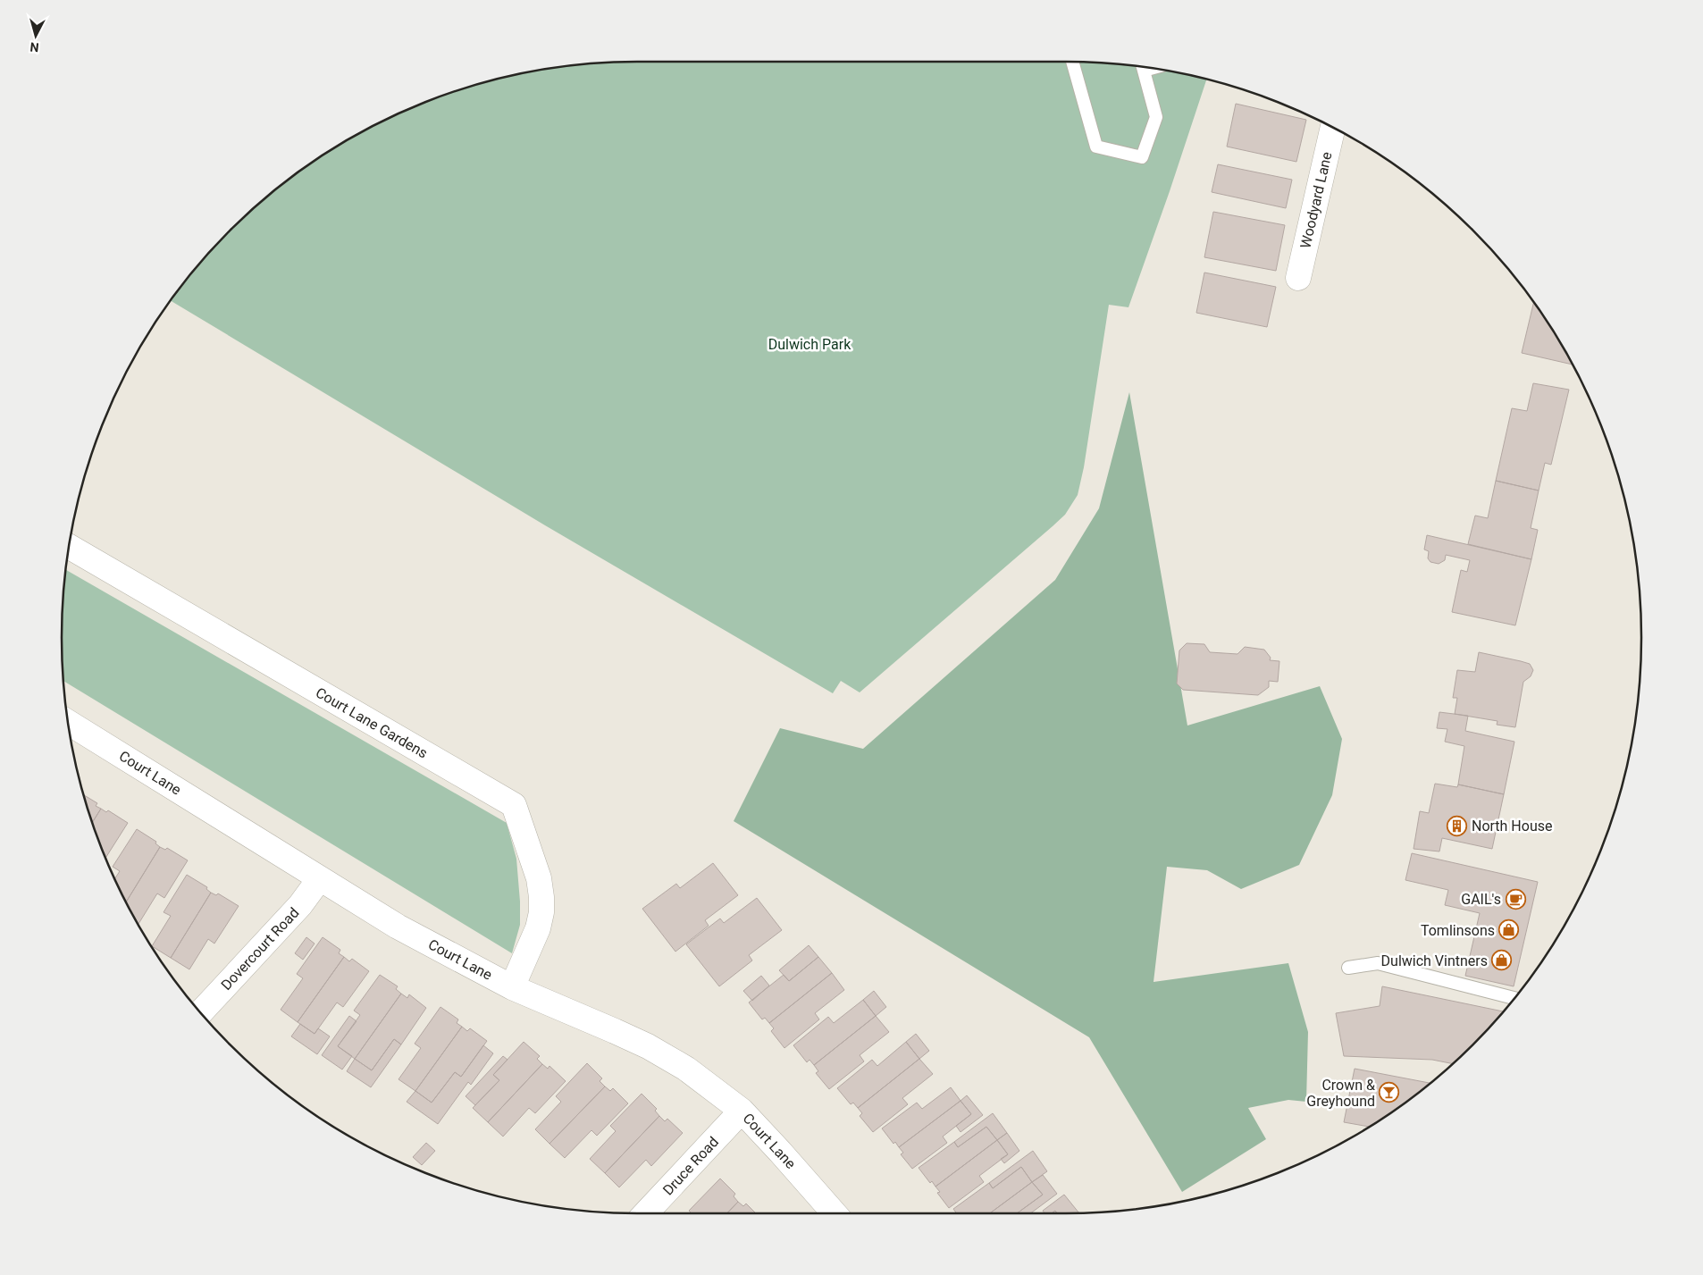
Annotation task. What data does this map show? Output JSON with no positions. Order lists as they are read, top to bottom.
{
  "streets": {
    "street": [
      "Woodyard Lane",
      "Court Lane Gardens",
      "Court Lane",
      "Dovercourt Road",
      "Druce Road"
    ]
  },
  "crossings": [
    ["Court Lane Gardens", "Court Lane"],
    ["Court Lane", "Dovercourt Road"],
    ["Court Lane", "Druce Road"]
  ],
  "parks": ["Dulwich Park"],
  "places": {
    "building": ["North House"],
    "cafe": ["GAIL's"],
    "shop": ["Tomlinsons", "Dulwich Vintners"],
    "bar": ["Crown & Greyhound"]
  },
  "north": "bottom"
}
